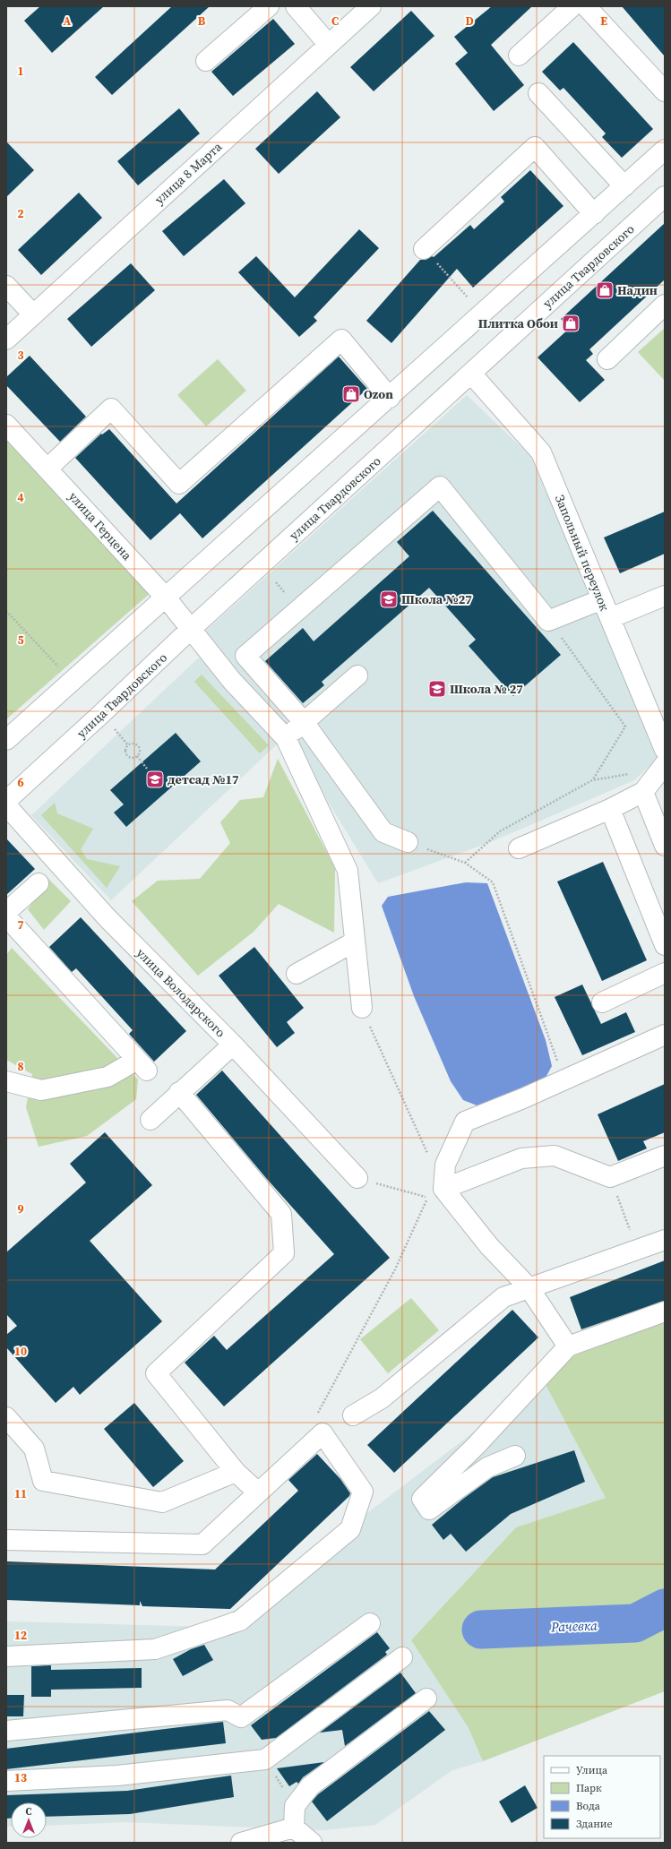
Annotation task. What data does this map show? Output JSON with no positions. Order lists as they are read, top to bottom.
{
  "streets": {
    "street": [
      "улица 8 Марта",
      "улица Твардовского",
      "улица Герцена",
      "Запольный переулок",
      "улица Володарского"
    ]
  },
  "crossings": [
    ["улица Твардовского", "улица Герцена"],
    ["улица Твардовского", "Запольный переулок"]
  ],
  "water": ["Рачевка"],
  "places": {
    "shop": ["Надин", "Плитка Обои", "Ozon"],
    "school or university": ["Школа №27", "Школа № 27", "детсад №17"]
  },
  "legend": [
    "Улица",
    "Парк",
    "Вода",
    "Здание"
  ],
  "north": "top",
  "grid": {
    "columns": [
      "A",
      "B",
      "C",
      "D",
      "E"
    ],
    "rows": [
      "1",
      "2",
      "3",
      "4",
      "5",
      "6",
      "7",
      "8",
      "9",
      "10",
      "11",
      "12",
      "13"
    ]
  }
}
